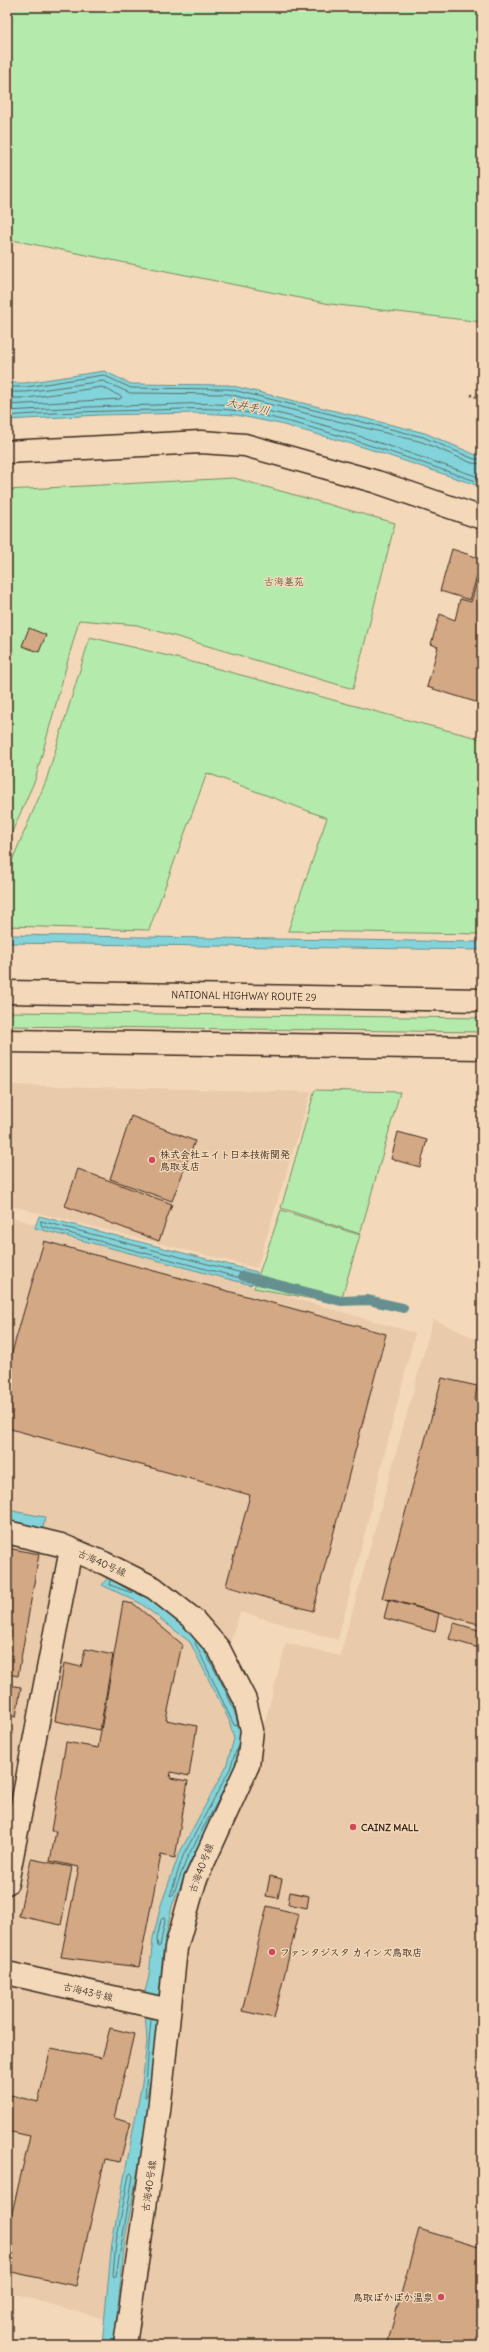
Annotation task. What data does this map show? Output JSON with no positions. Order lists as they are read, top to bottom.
{
  "streets": {
    "main road": ["NATIONAL HIGHWAY ROUTE 29", "古海40号線", "古海43号線"]
  },
  "crossings": [
    ["古海40号線", "古海43号線"]
  ],
  "water": ["大井手川"],
  "parks": ["古海墓苑"],
  "places": [
    "株式会社エイト日本技術開発 鳥取支店",
    "CAINZ MALL",
    "ファンタジスタ カインズ鳥取店",
    "鳥取ぽかぽか温泉"
  ]
}
